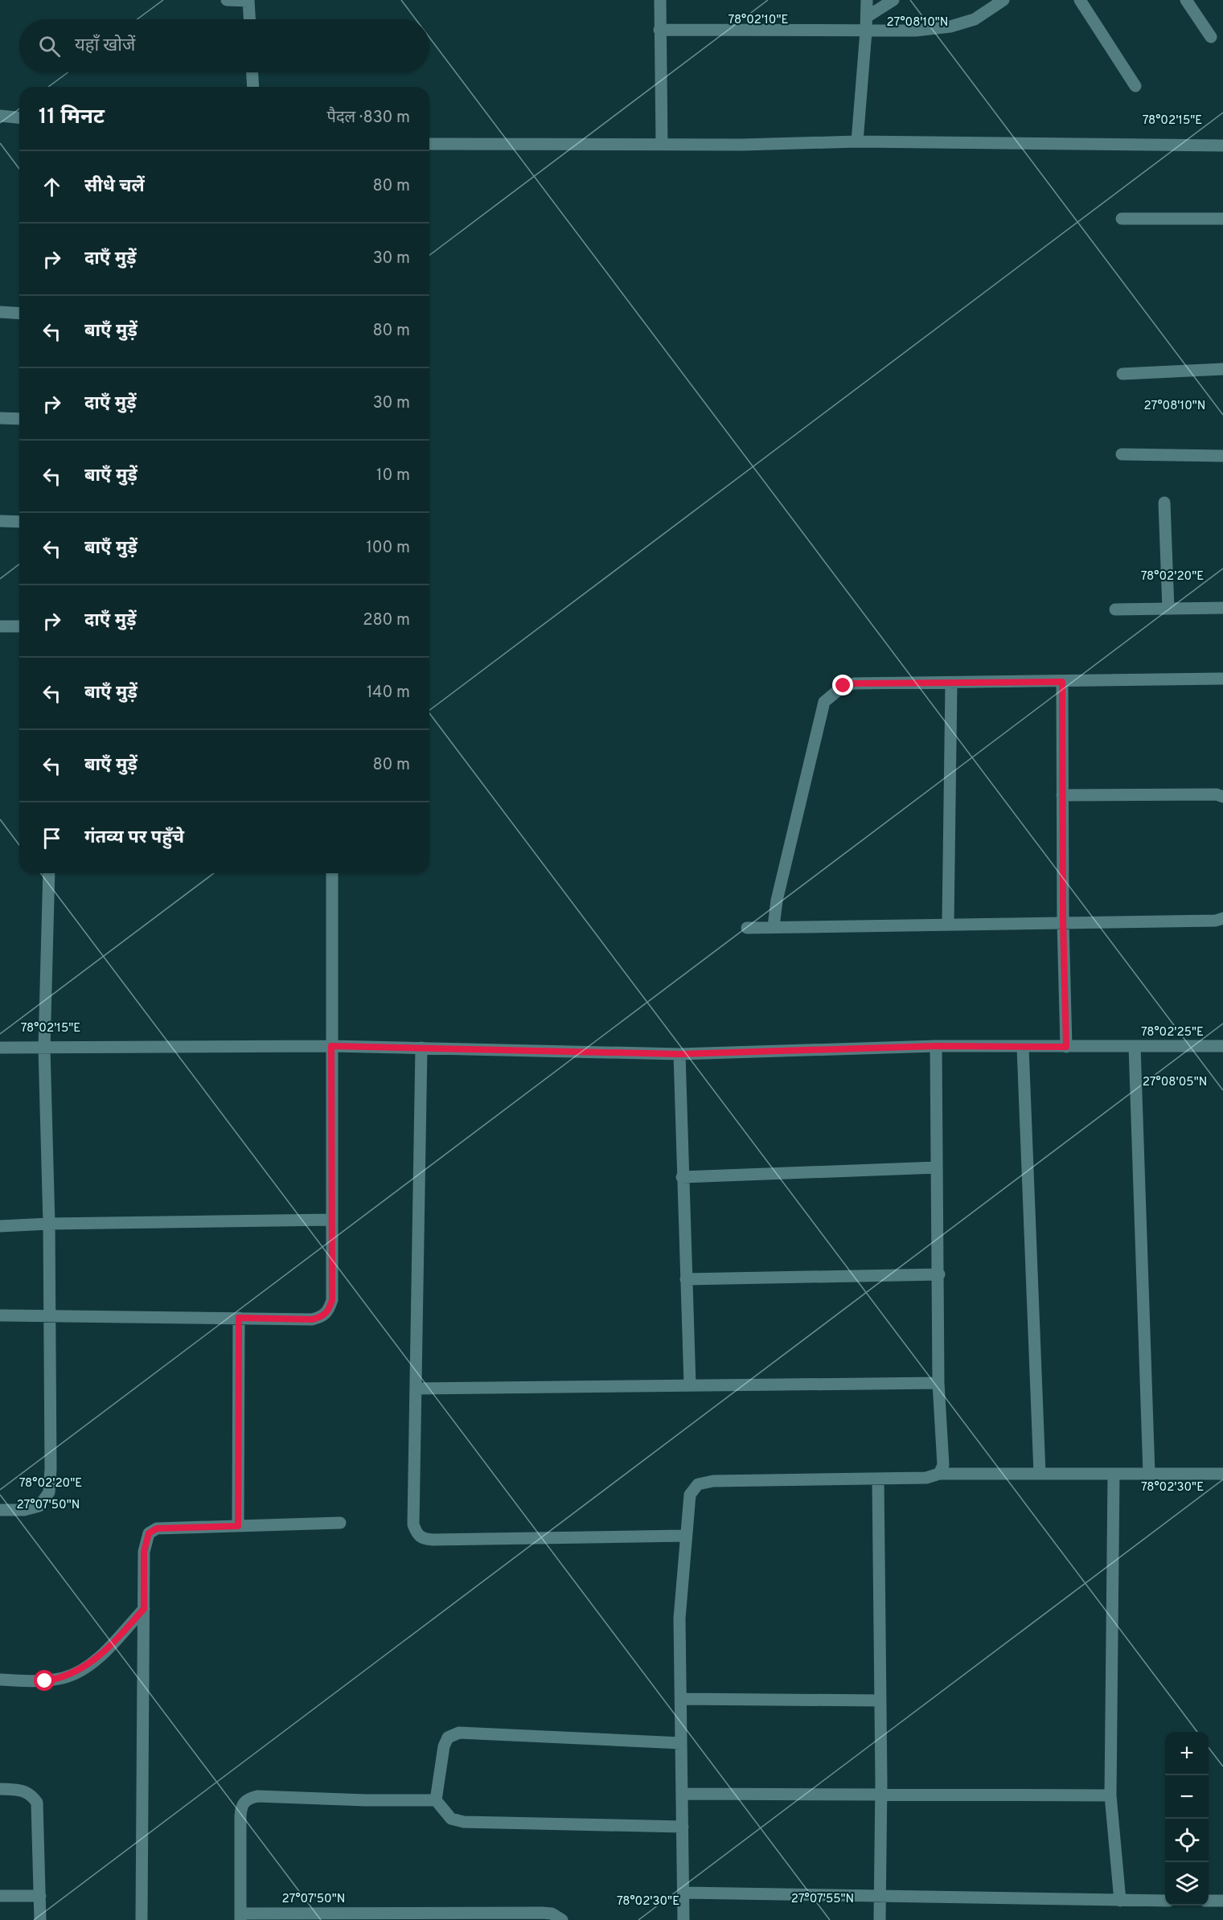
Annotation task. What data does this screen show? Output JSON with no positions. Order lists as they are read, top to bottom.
{
  "page": {
    "search": "यहाँ खोजें",
    "heading": ["11 मिनट", "पैदल · 830 m"],
    "list": [
      ["सीधे चलें", "80 m"],
      ["दाएँ मुड़ें", "30 m"],
      ["बाएँ मुड़ें", "80 m"],
      ["दाएँ मुड़ें", "30 m"],
      ["बाएँ मुड़ें", "10 m"],
      ["बाएँ मुड़ें", "100 m"],
      ["दाएँ मुड़ें", "280 m"],
      ["बाएँ मुड़ें", "140 m"],
      ["बाएँ मुड़ें", "80 m"],
      "गंतव्य पर पहुँचे"
    ],
    "map_buttons": ["+", "−"]
  },
  "coordinates": [
    "78°02'10\"E",
    "27°08'10\"N",
    "78°02'15\"E",
    "78°02'20\"E",
    "78°02'25\"E",
    "27°08'05\"N",
    "78°02'30\"E",
    "27°07'50\"N",
    "27°07'55\"N"
  ]
}
